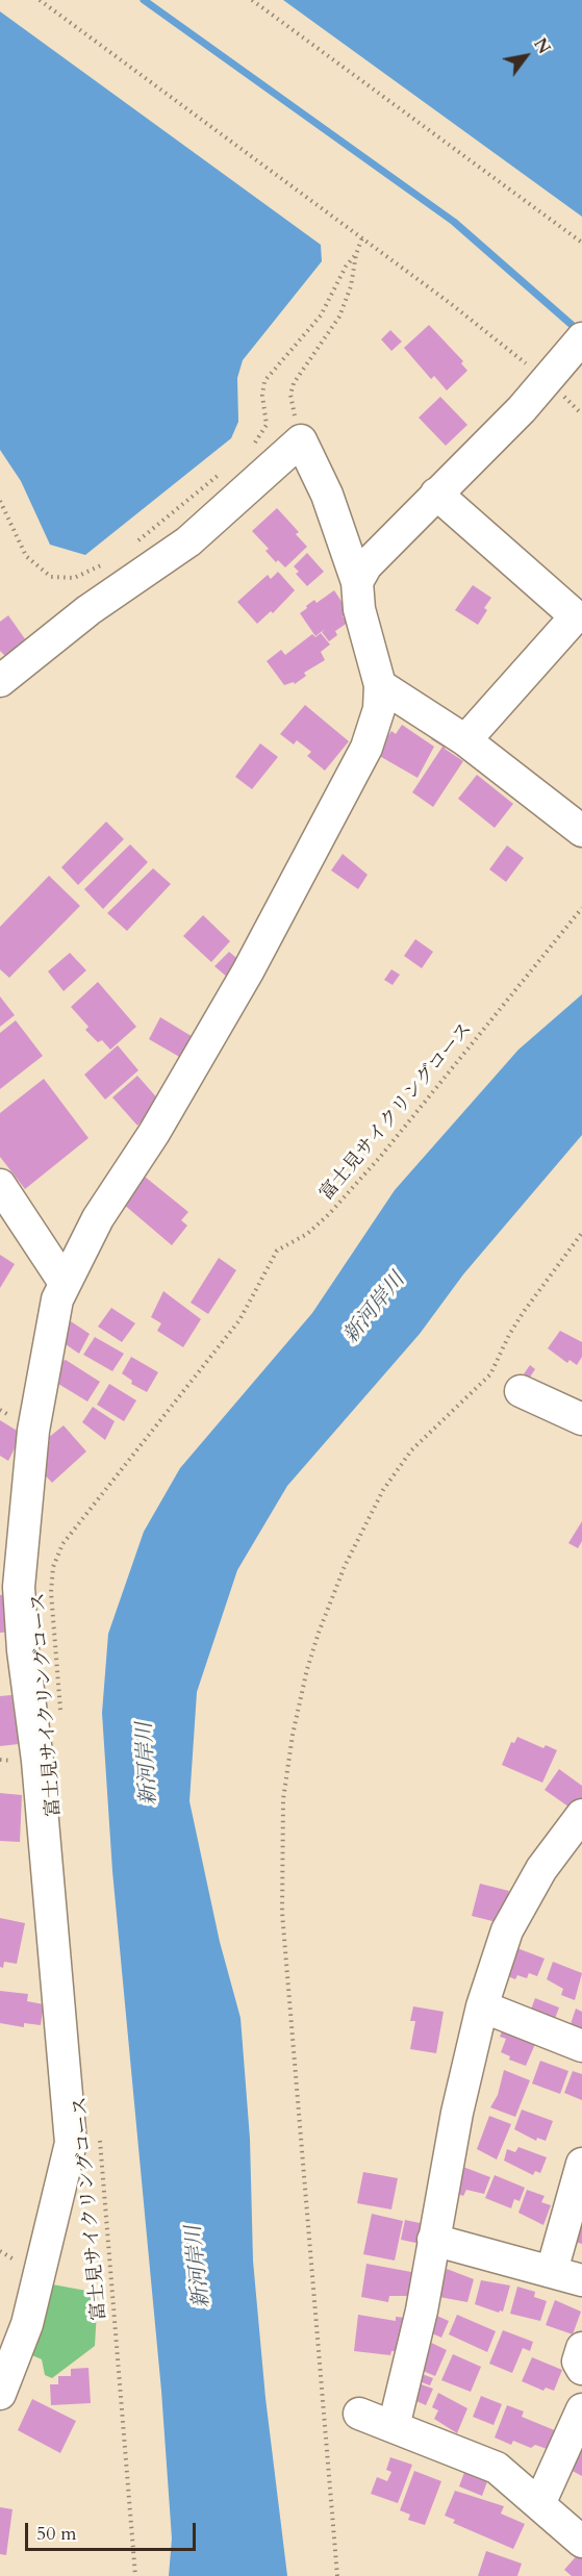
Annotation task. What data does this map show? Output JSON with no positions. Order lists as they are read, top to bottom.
{
  "streets": {
    "path": ["富士見サイクリングコース"]
  },
  "water": ["新河岸川"],
  "scale_bar": "50 m",
  "north": "top right"
}
